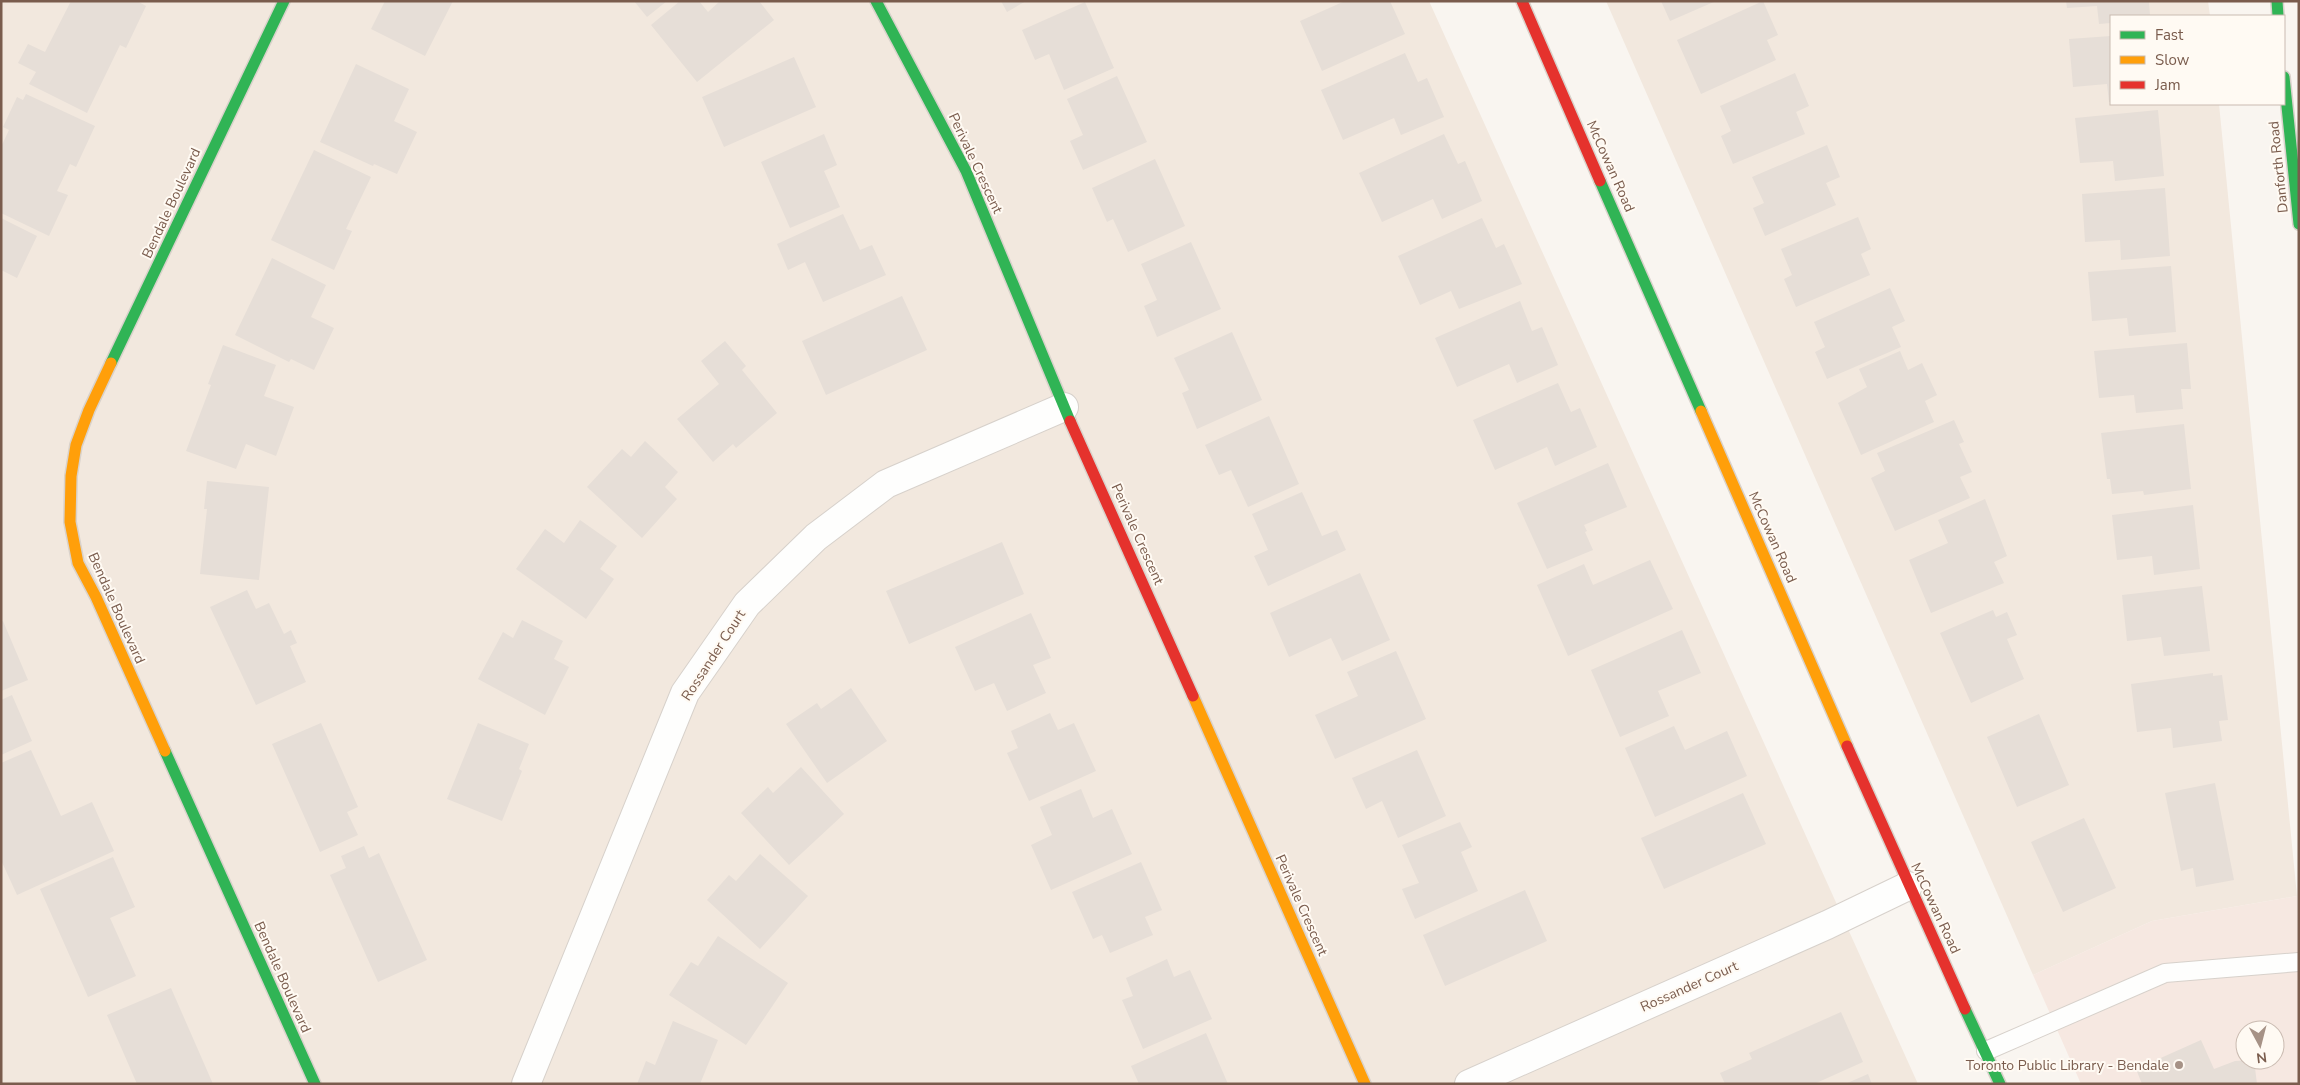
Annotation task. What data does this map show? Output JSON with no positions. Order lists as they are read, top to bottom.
{
  "streets": {
    "street": [
      "Perivale Crescent",
      "McCowan Road",
      "Danforth Road",
      "Bendale Boulevard",
      "Rossander Court"
    ]
  },
  "crossings": [
    ["Perivale Crescent", "Rossander Court"],
    ["McCowan Road", "Rossander Court"]
  ],
  "places": ["Toronto Public Library - Bendale"],
  "legend": ["Fast", "Slow", "Jam"],
  "north": "bottom"
}
